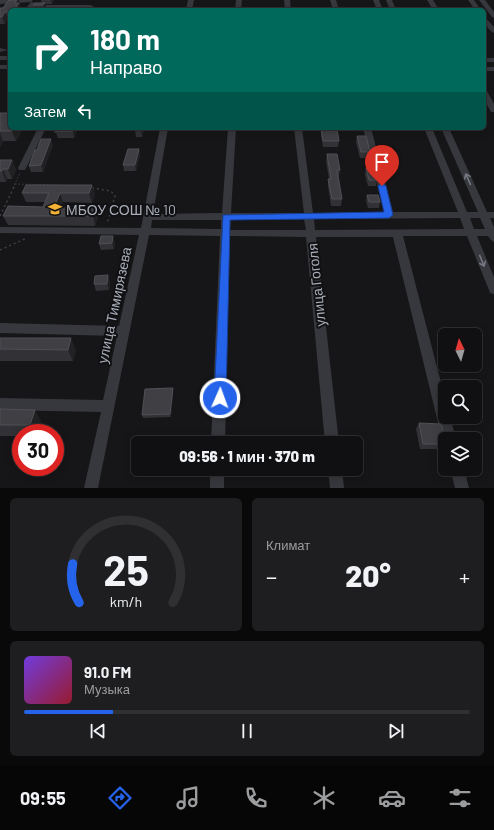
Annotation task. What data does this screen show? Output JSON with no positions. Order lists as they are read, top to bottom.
{
  "streets": {
    "street": ["улица Гоголя", "улица Тимирязева"]
  },
  "places": {
    "school or university": ["МБОУ СОШ № 10"]
  },
  "north": "top",
  "page": {
    "turn": ["180 m", "Направо"],
    "then": "Затем",
    "limit": "30",
    "trip": "09:56 · 1 мин · 370 m",
    "tile": "Климат",
    "heat": ["−", "20°", "+"],
    "song": ["91.0 FM", "Музыка"],
    "tabs": "09:55",
    "gauge": ["25", "km/h"]
  }
}
